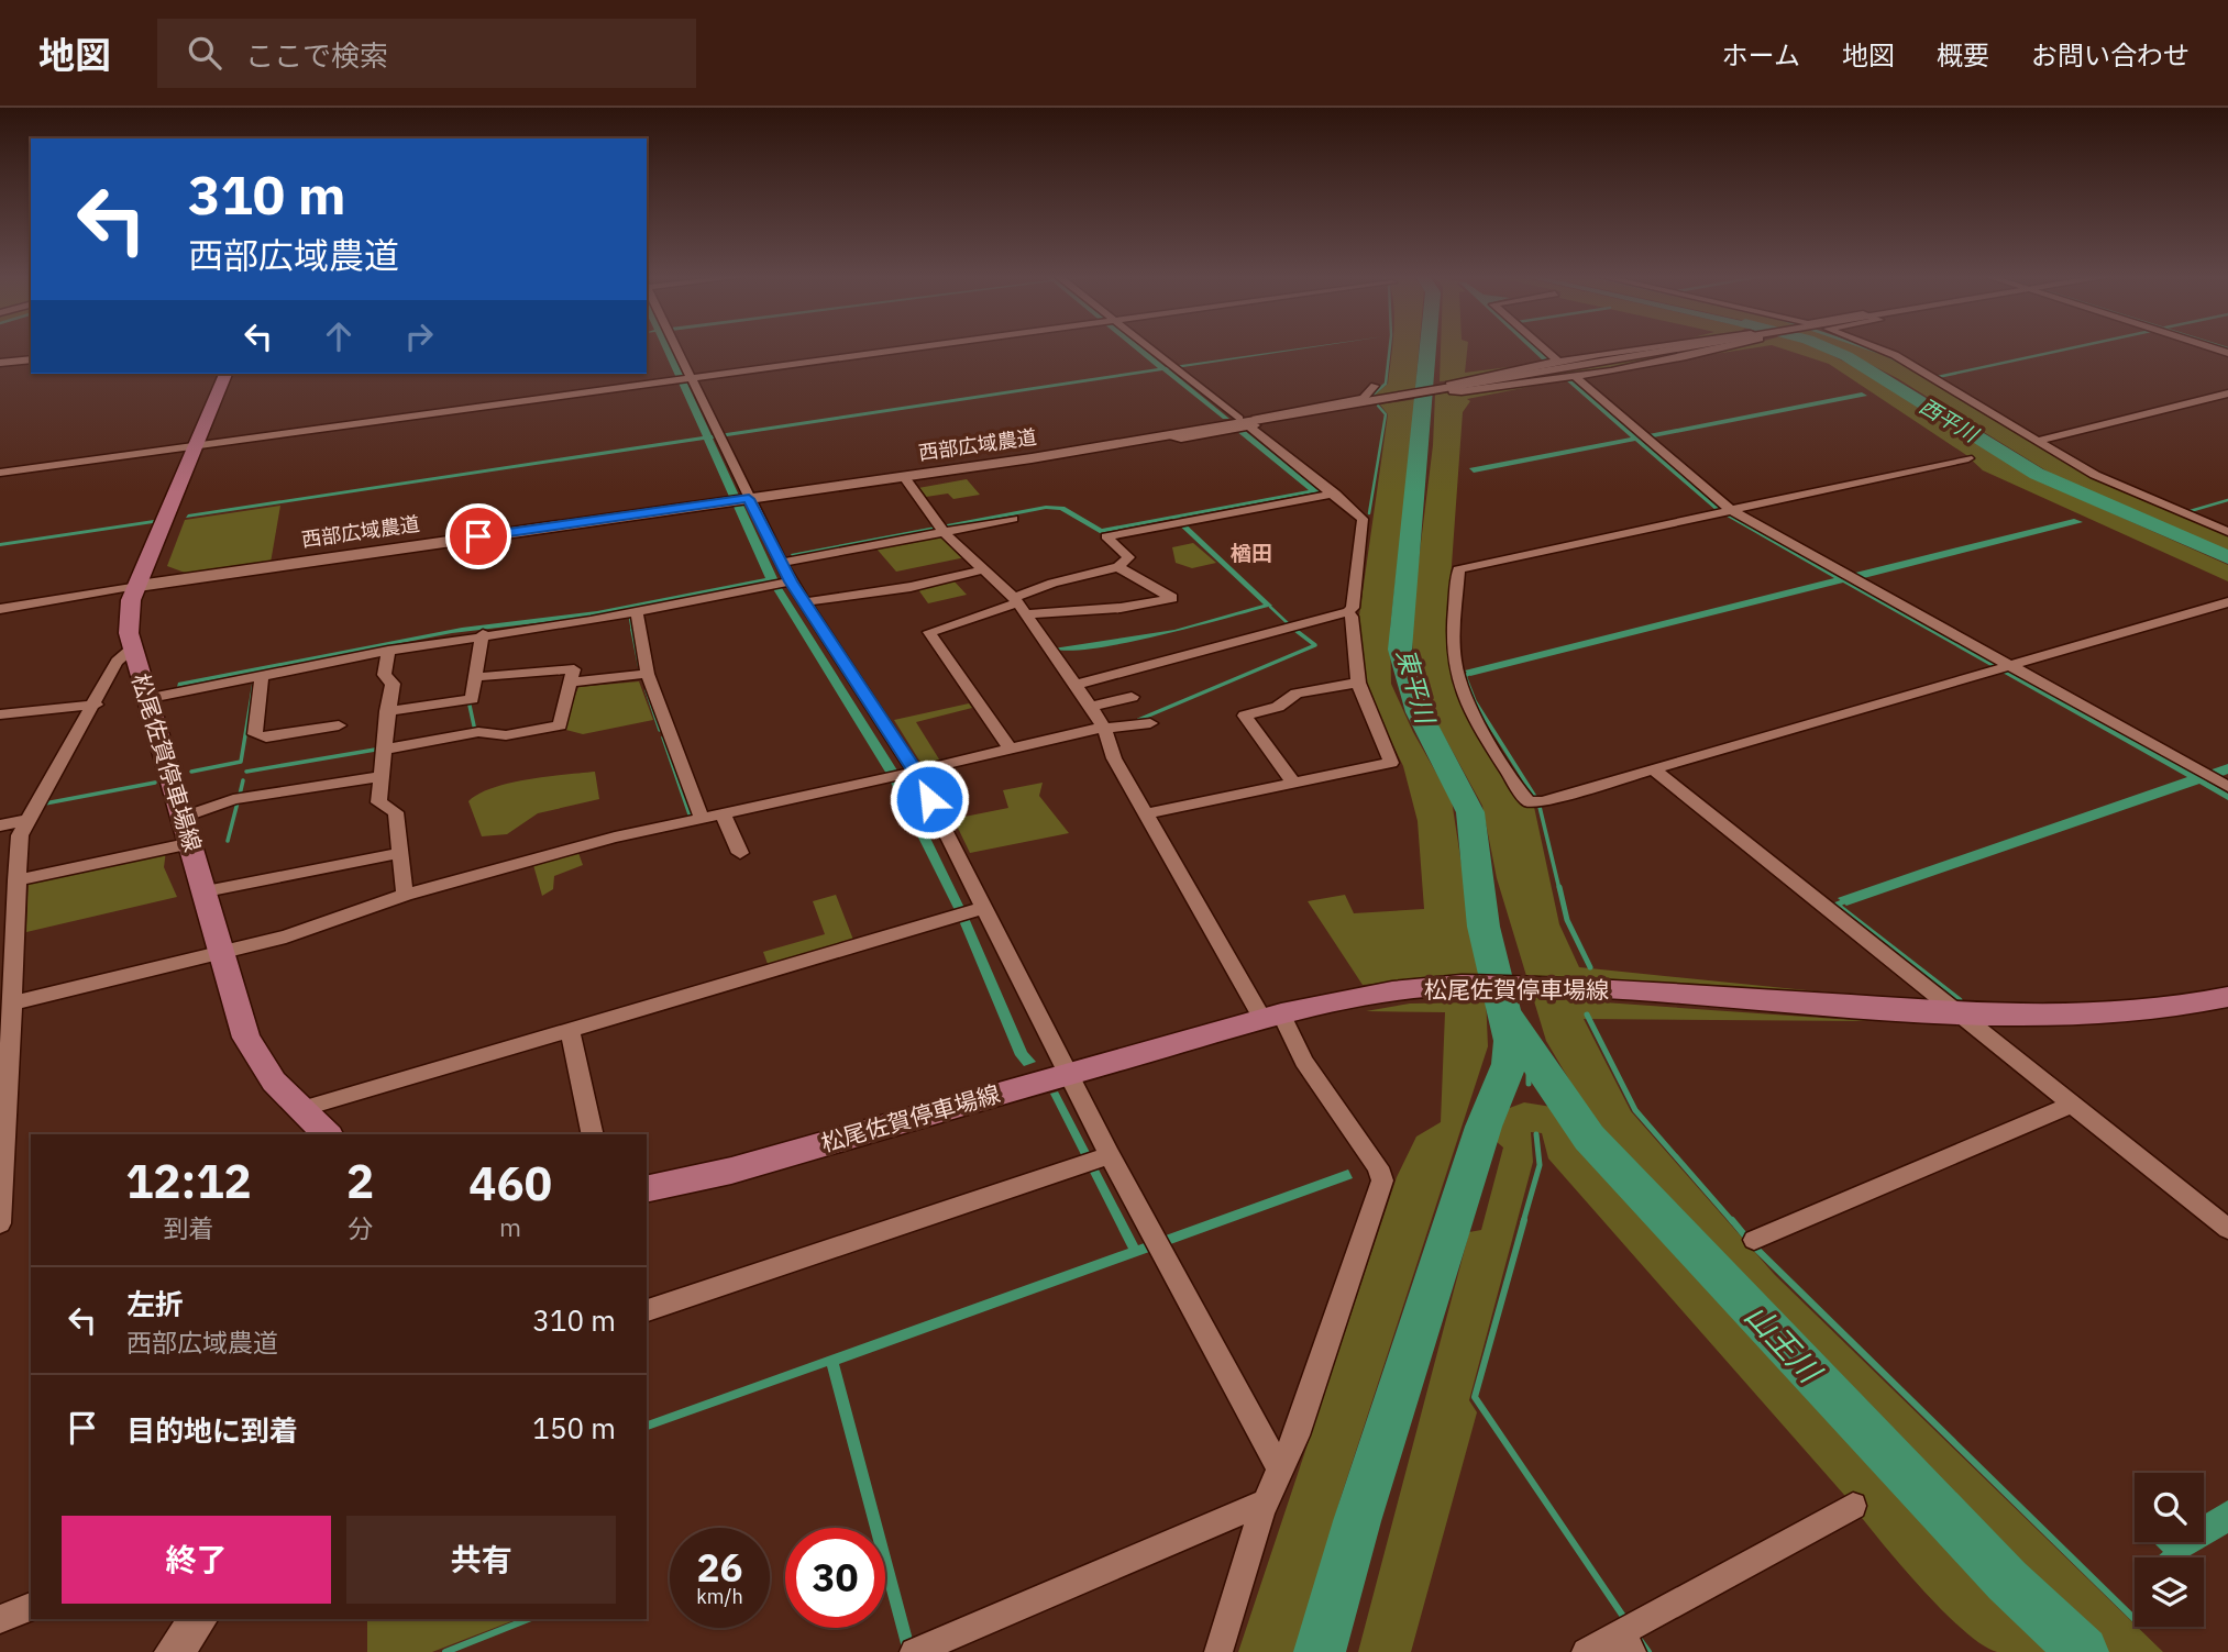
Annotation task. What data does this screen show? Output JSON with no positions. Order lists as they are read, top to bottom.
{
  "streets": {
    "main road": ["松尾佐賀停車場線"],
    "street": ["西部広域農道"]
  },
  "crossings": [
    ["西部広域農道", "松尾佐賀停車場線"]
  ],
  "districts": ["楢田"],
  "water": ["西平川", "東平川", "山王川"],
  "page": {
    "header": "地図",
    "search": "ここで検索",
    "nav": [
      "ホーム",
      "地図",
      "概要",
      "お問い合わせ"
    ],
    "turn": ["310 m", "西部広域農道"],
    "eta": [
      "12:12",
      "到着",
      "2",
      "分",
      "460",
      "m"
    ],
    "list": [
      {
        "name": "左折",
        "note": "西部広域農道",
        "value": "310 m"
      },
      {
        "name": "目的地に到着",
        "value": "150 m"
      }
    ],
    "buttons": ["終了", "共有"],
    "speed": "26 km/h",
    "limit": "30"
  }
}
